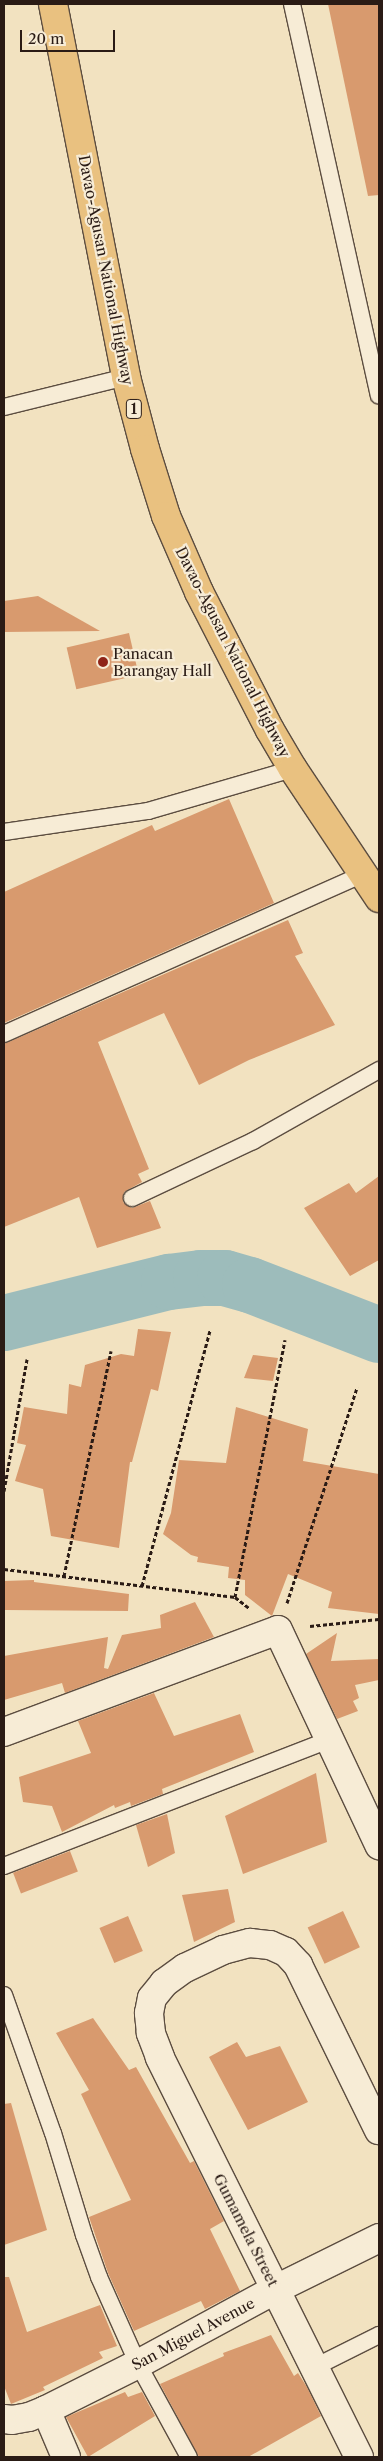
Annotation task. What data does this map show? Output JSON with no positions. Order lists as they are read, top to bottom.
{
  "streets": {
    "highway": ["Davao-Agusan National Highway", "1"],
    "street": ["Gumamela Street", "San Miguel Avenue"]
  },
  "crossings": [
    ["Gumamela Street", "San Miguel Avenue"]
  ],
  "places": ["Panacan Barangay Hall"],
  "scale_bar": "20 m"
}
